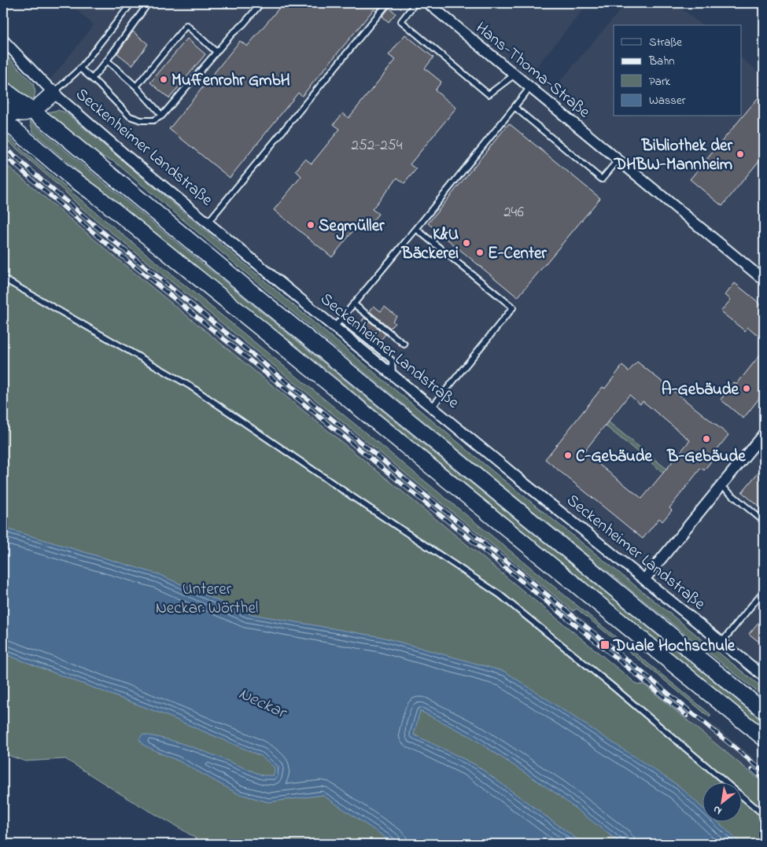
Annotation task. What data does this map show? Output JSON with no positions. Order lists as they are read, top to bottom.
{
  "streets": {
    "street": ["Hans-Thoma-Straße", "Seckenheimer Landstraße"]
  },
  "water": ["Neckar"],
  "parks": ["Unterer Neckar: Wörthel"],
  "places": {
    "other": [
      "Muffenrohr GmbH",
      "Bibliothek der DHBW-Mannheim",
      "Segmüller",
      "K&U Bäckerei",
      "E-Center",
      "A-Gebäude",
      "B-Gebäude",
      "C-Gebäude"
    ],
    "transit": ["Duale Hochschule"]
  },
  "house_numbers": ["252-254", "246"],
  "legend": [
    "Straße",
    "Bahn",
    "Park",
    "Wasser"
  ],
  "north": "bottom left"
}
